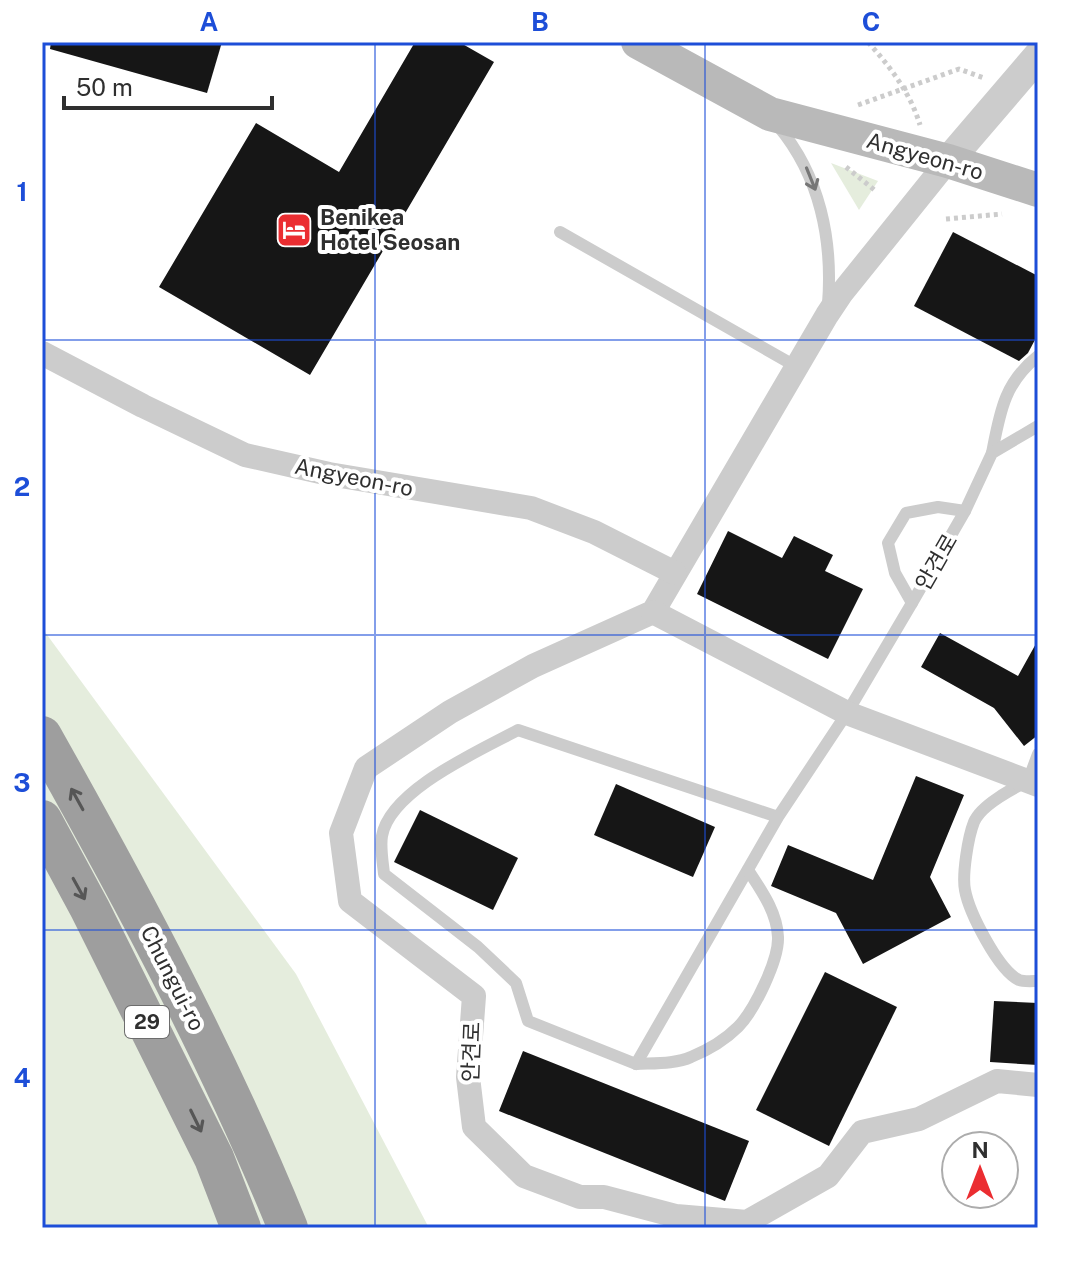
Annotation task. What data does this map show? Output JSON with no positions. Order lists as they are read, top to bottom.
{
  "streets": {
    "highway": ["Chungui-ro", "29"],
    "main road": ["Angyeon-ro"],
    "street": ["안견로"]
  },
  "places": {
    "hotel": ["Benikea Hotel Seosan"]
  },
  "scale_bar": "50 m",
  "north": "top",
  "grid": {
    "columns": ["A", "B", "C"],
    "rows": [
      "1",
      "2",
      "3",
      "4"
    ]
  }
}
